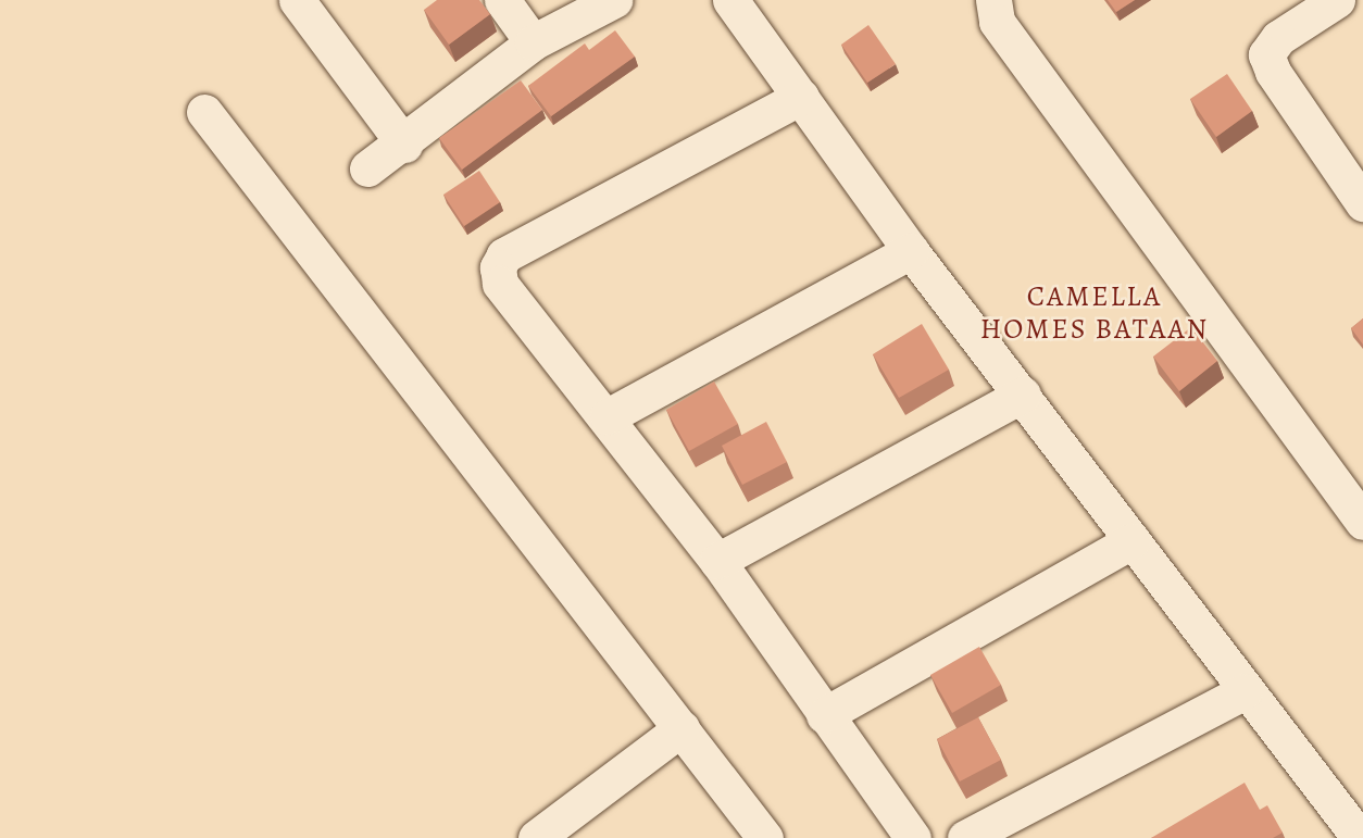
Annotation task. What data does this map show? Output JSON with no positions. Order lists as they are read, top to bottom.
{
  "districts": ["CAMELLA HOMES BATAAN"]
}
